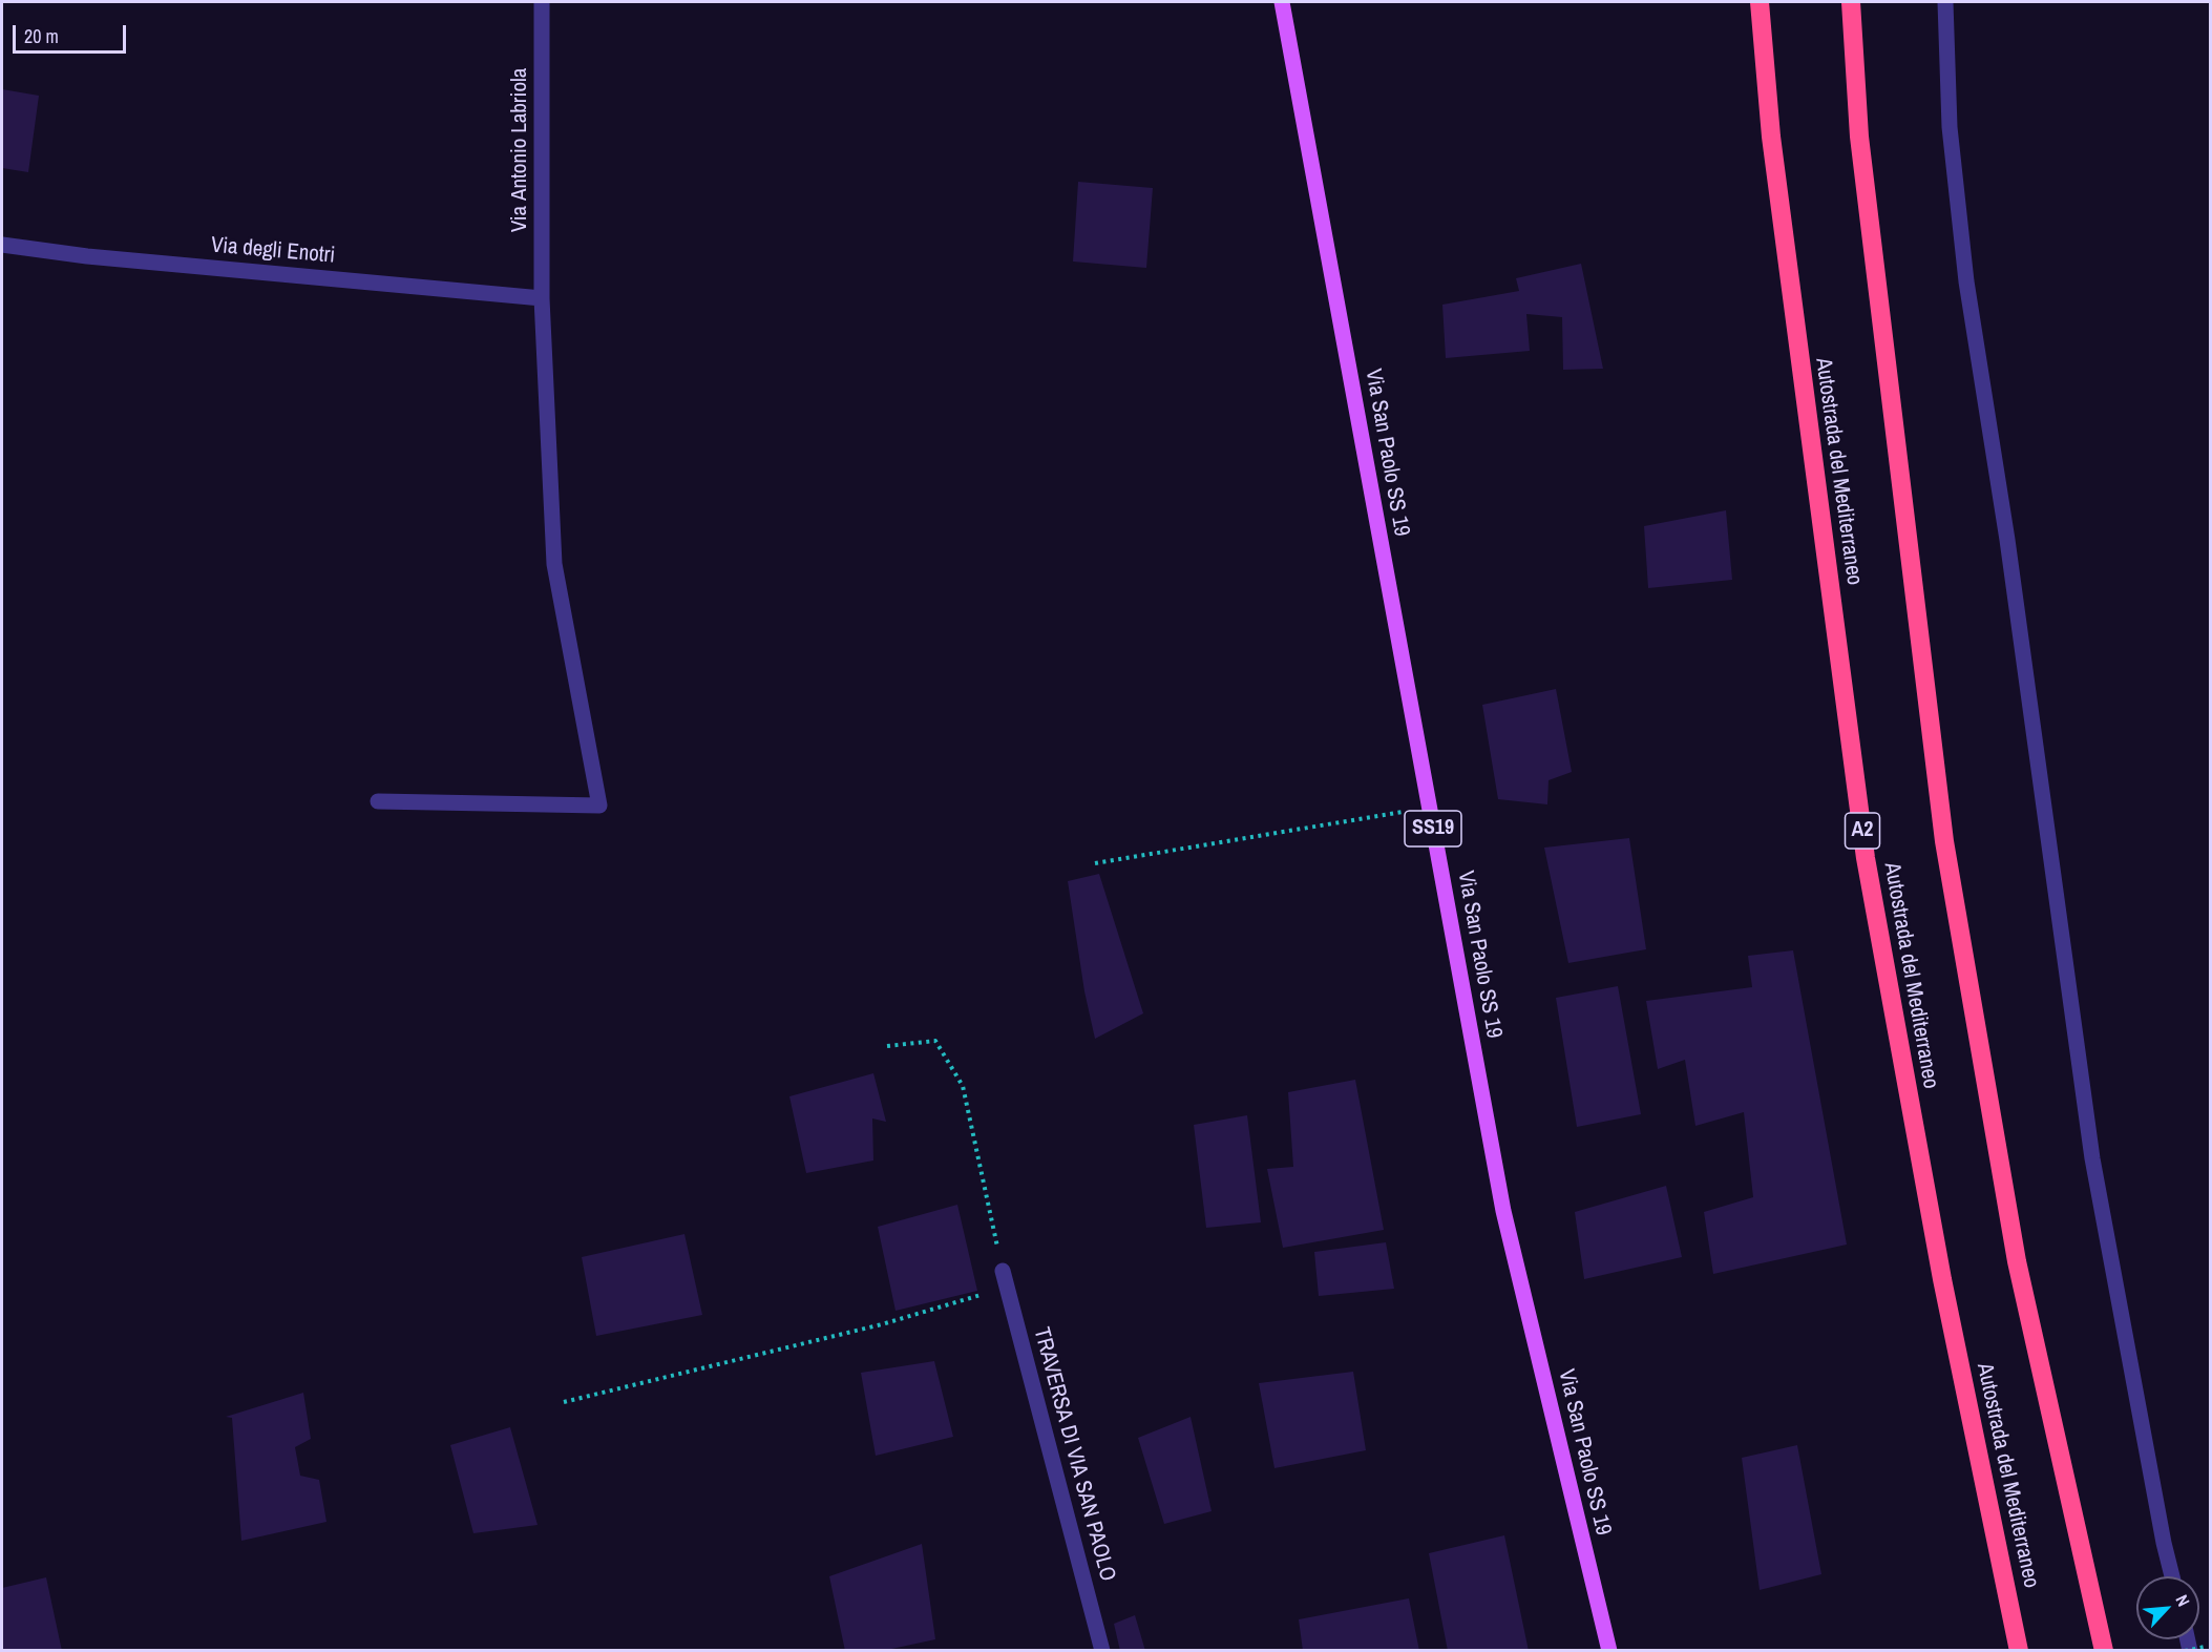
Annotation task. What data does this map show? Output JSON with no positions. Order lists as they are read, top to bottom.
{
  "streets": {
    "highway": ["Autostrada del Mediterraneo", "A2"],
    "main road": ["Via San Paolo SS 19", "SS19"],
    "street": ["Via Antonio Labriola", "Via degli Enotri", "TRAVERSA DI VIA SAN PAOLO"]
  },
  "crossings": [
    ["Via Antonio Labriola", "Via degli Enotri"]
  ],
  "scale_bar": "20 m",
  "north": "top right"
}
